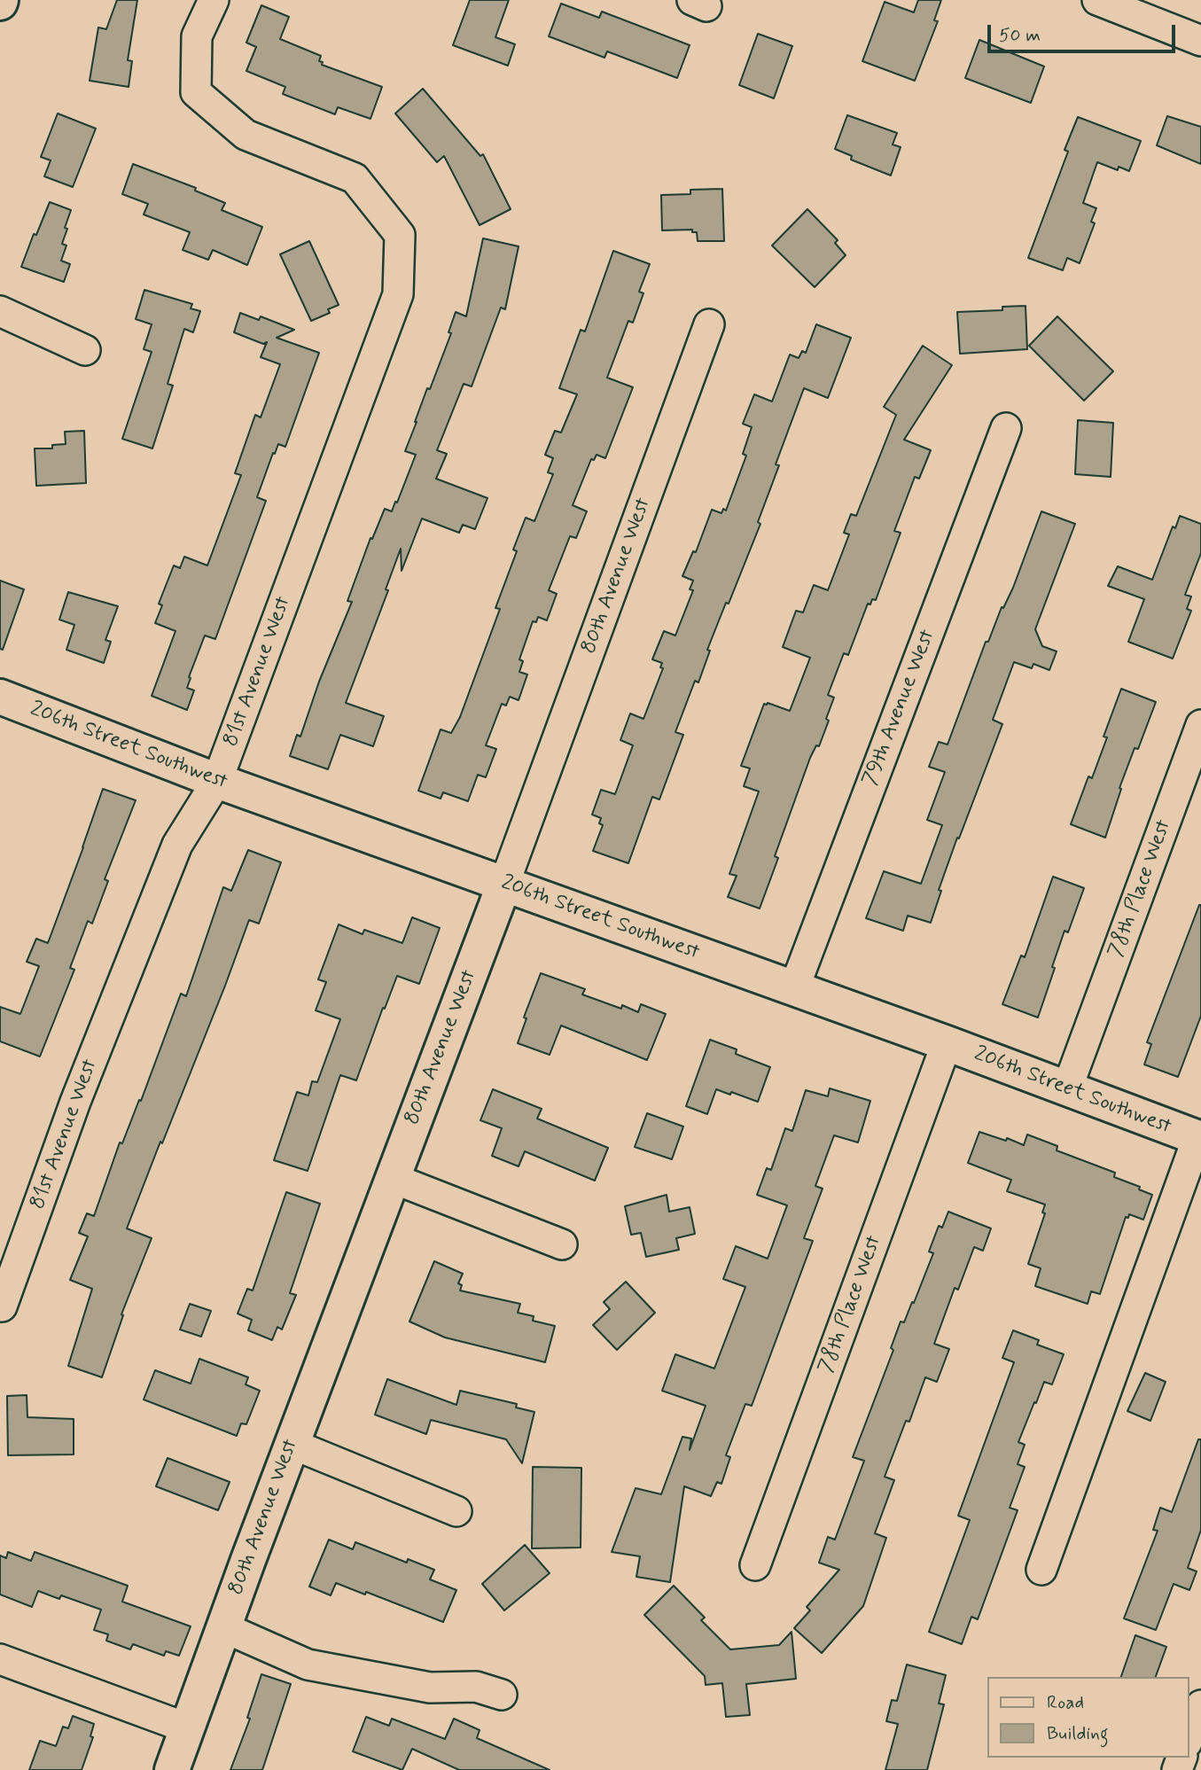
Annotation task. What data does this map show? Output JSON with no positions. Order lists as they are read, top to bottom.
{
  "streets": {
    "street": [
      "80th Avenue West",
      "81st Avenue West",
      "79th Avenue West",
      "206th Street Southwest",
      "78th Place West"
    ]
  },
  "crossings": [
    ["80th Avenue West", "206th Street Southwest"],
    ["81st Avenue West", "206th Street Southwest"],
    ["79th Avenue West", "206th Street Southwest"],
    ["206th Street Southwest", "78th Place West"]
  ],
  "legend": ["Road", "Building"],
  "scale_bar": "50 m"
}
